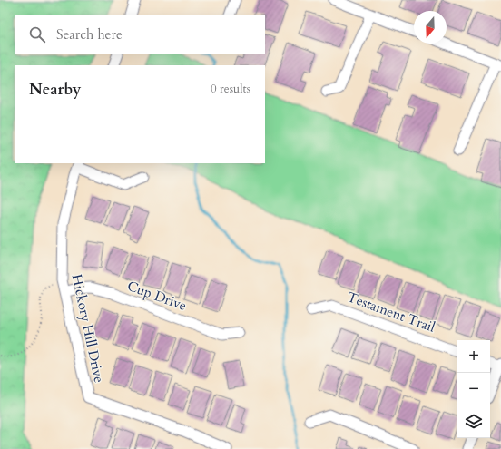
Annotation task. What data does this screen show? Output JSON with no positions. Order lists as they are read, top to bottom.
{
  "streets": {
    "street": ["Cup Drive", "Testament Trail", "Hickory Hill Drive"]
  },
  "crossings": [
    ["Cup Drive", "Hickory Hill Drive"]
  ],
  "north": "bottom",
  "page": {
    "search": "Search here",
    "heading": ["Nearby", "0 results"],
    "map_buttons": ["+", "−"]
  }
}
